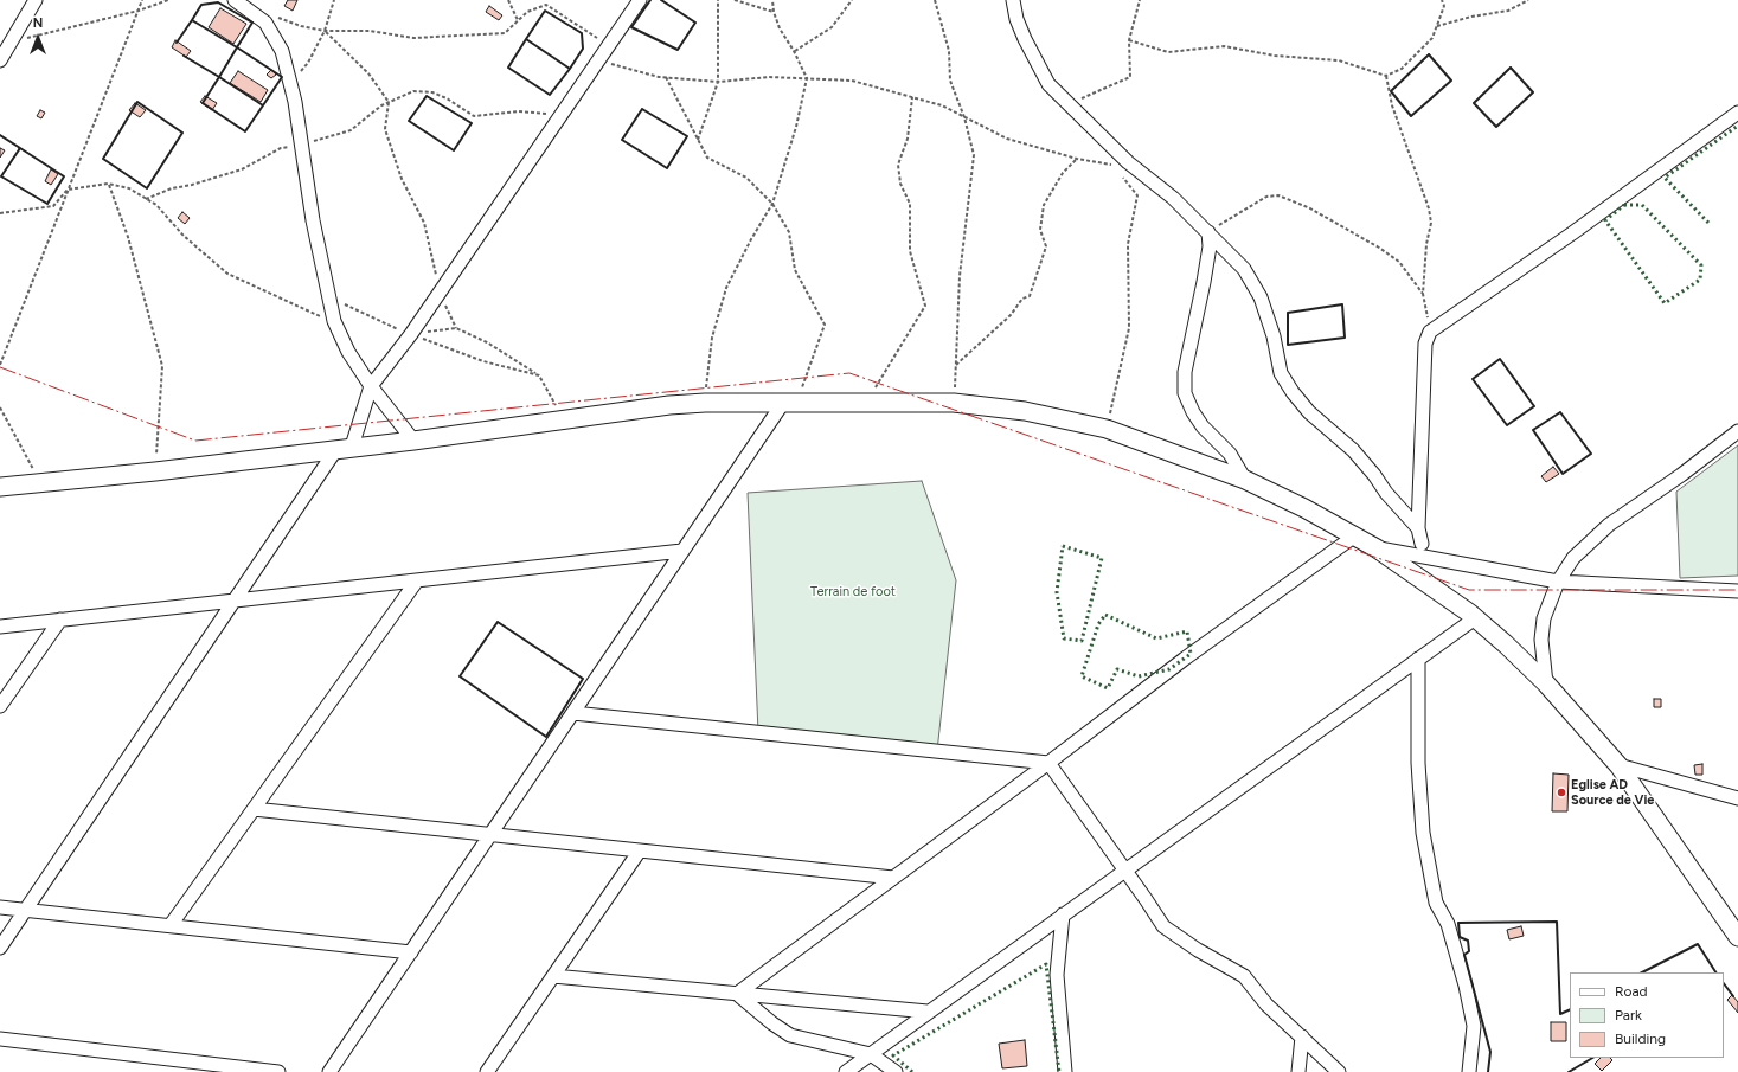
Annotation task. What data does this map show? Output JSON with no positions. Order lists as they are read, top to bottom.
{
  "parks": ["Terrain de foot"],
  "places": ["Eglise AD Source de Vie"],
  "legend": ["Road", "Park", "Building"],
  "north": "top"
}
